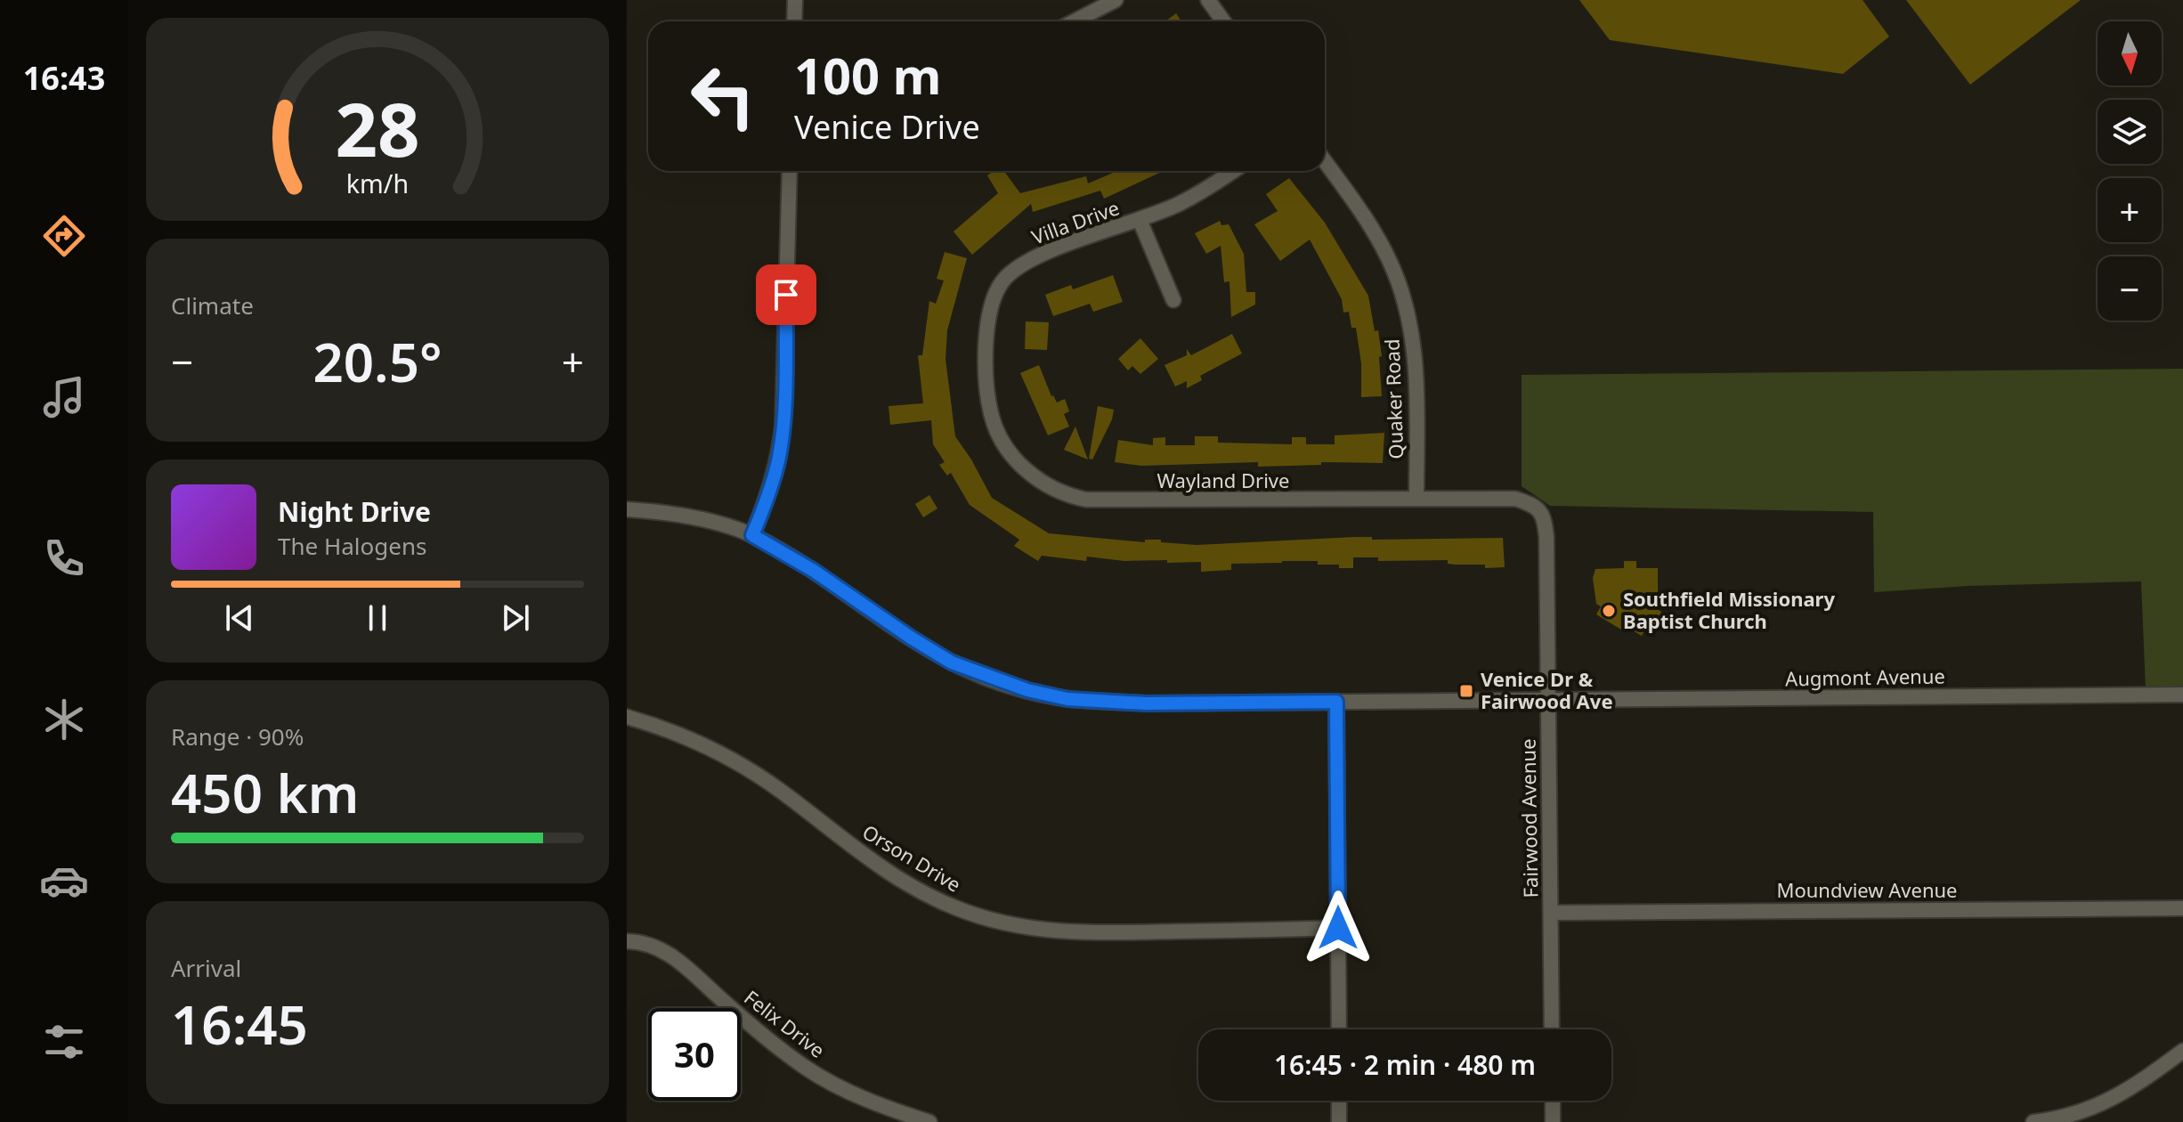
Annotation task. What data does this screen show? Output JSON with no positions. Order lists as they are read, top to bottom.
{
  "streets": {
    "street": [
      "Villa Drive",
      "Quaker Road",
      "Wayland Drive",
      "Augmont Avenue",
      "Fairwood Avenue",
      "Orson Drive",
      "Moundview Avenue",
      "Felix Drive"
    ]
  },
  "crossings": [
    ["Villa Drive", "Wayland Drive"],
    ["Quaker Road", "Wayland Drive"],
    ["Wayland Drive", "Fairwood Avenue"],
    ["Augmont Avenue", "Fairwood Avenue"],
    ["Fairwood Avenue", "Moundview Avenue"]
  ],
  "places": {
    "other": ["Southfield Missionary Baptist Church"],
    "transit": ["Venice Dr & Fairwood Ave"]
  },
  "north": "bottom",
  "page": {
    "tabs": "16:43",
    "map_buttons": ["+", "−"],
    "turn": ["100 m", "Venice Drive"],
    "tile": [
      "Climate",
      ["Range · 90%", "450 km"],
      ["Arrival", "16:45"]
    ],
    "heat": ["−", "20.5°", "+"],
    "song": ["Night Drive", "The Halogens"],
    "limit": "30",
    "trip": "16:45 · 2 min · 480 m",
    "gauge": ["28", "km/h"]
  }
}
